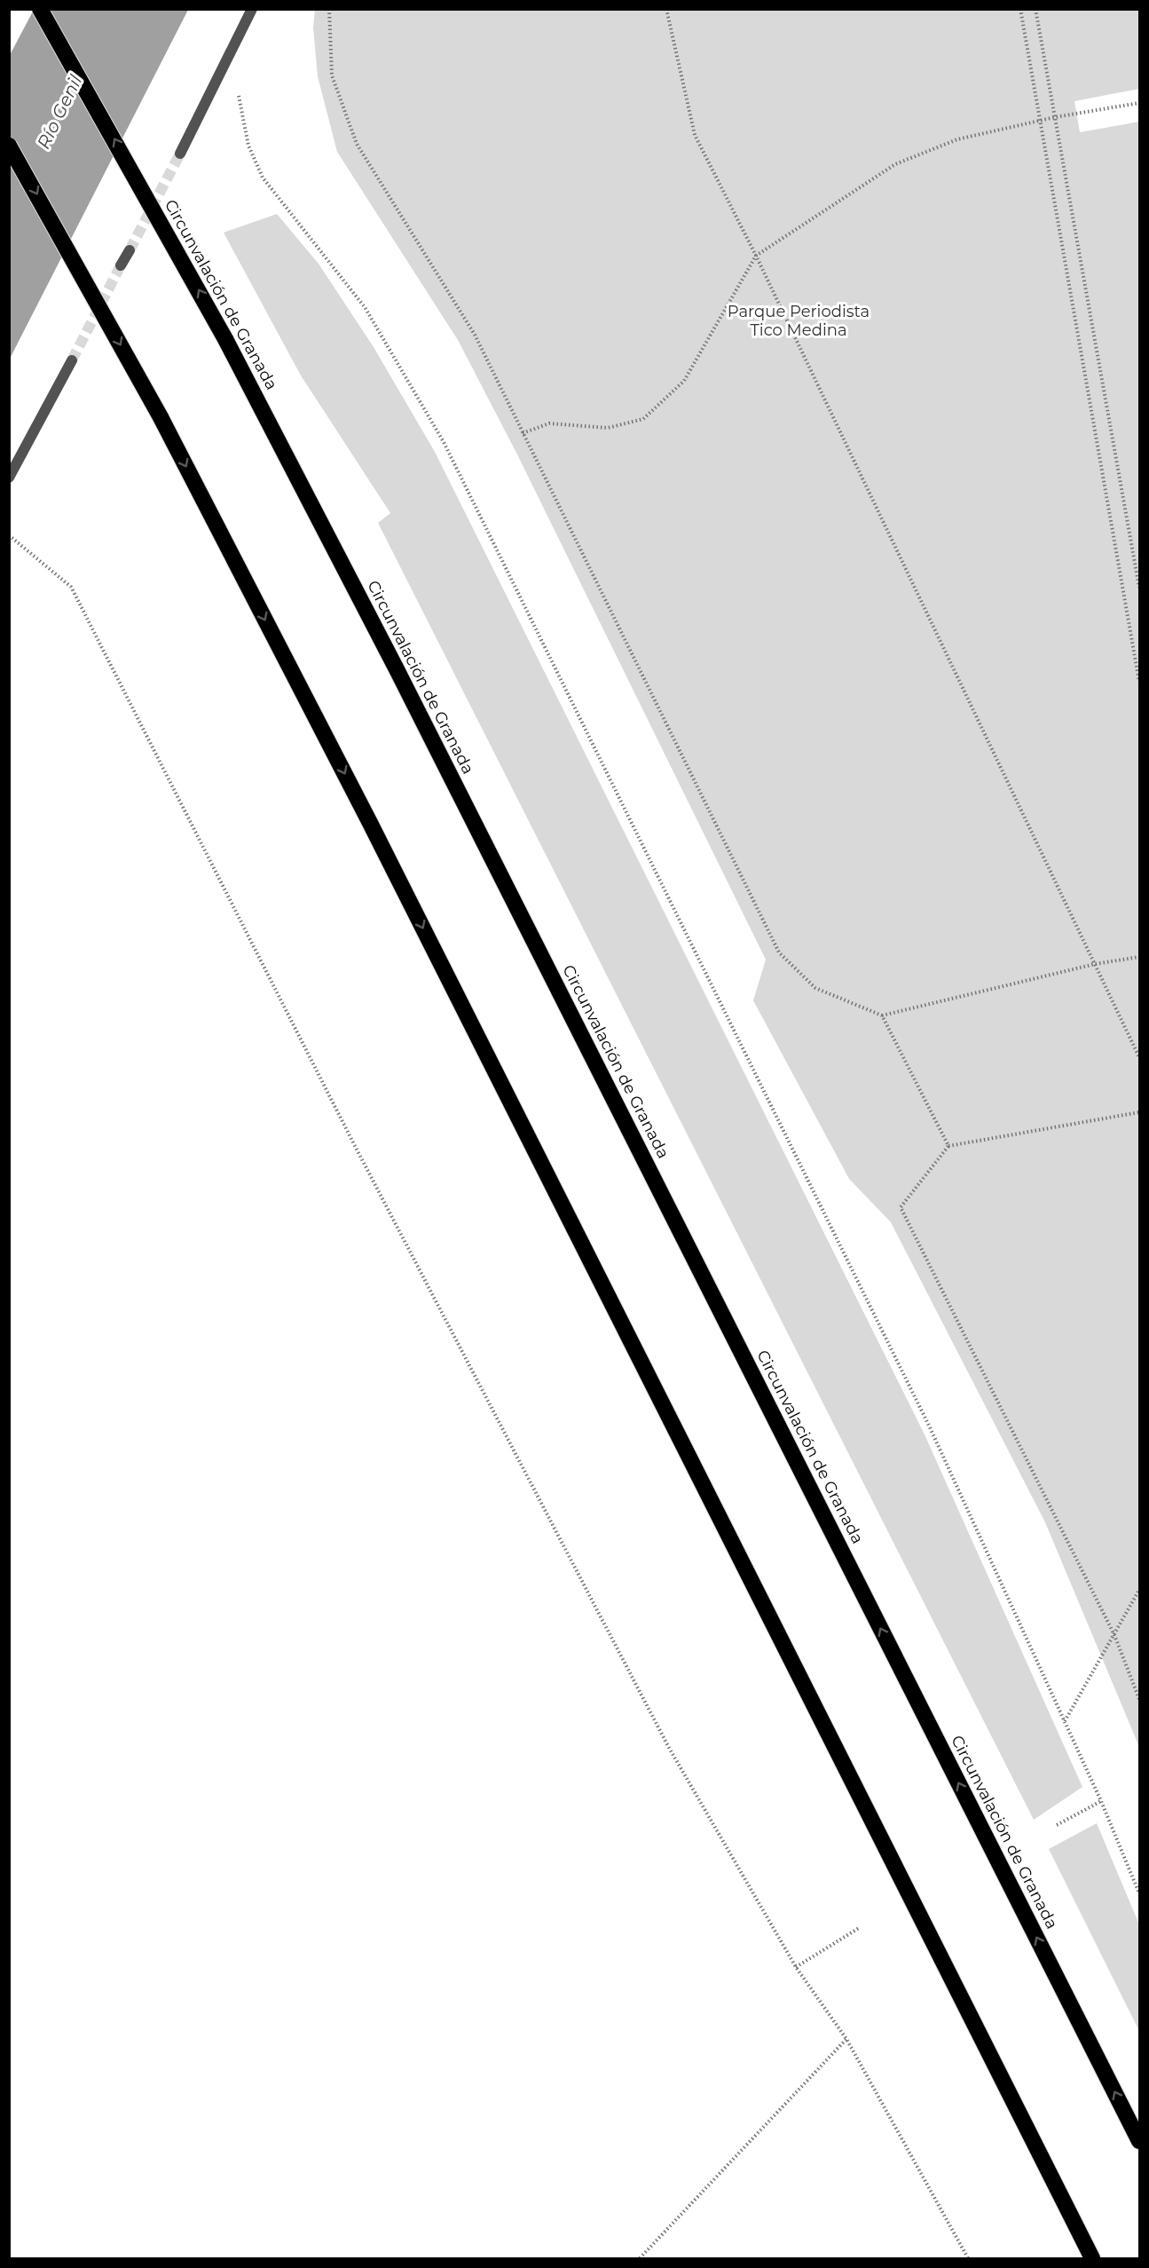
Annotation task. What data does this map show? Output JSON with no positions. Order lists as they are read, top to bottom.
{
  "streets": {
    "highway": ["Circunvalación de Granada"]
  },
  "water": ["Río Genil"],
  "parks": ["Parque Periodista Tico Medina"]
}
